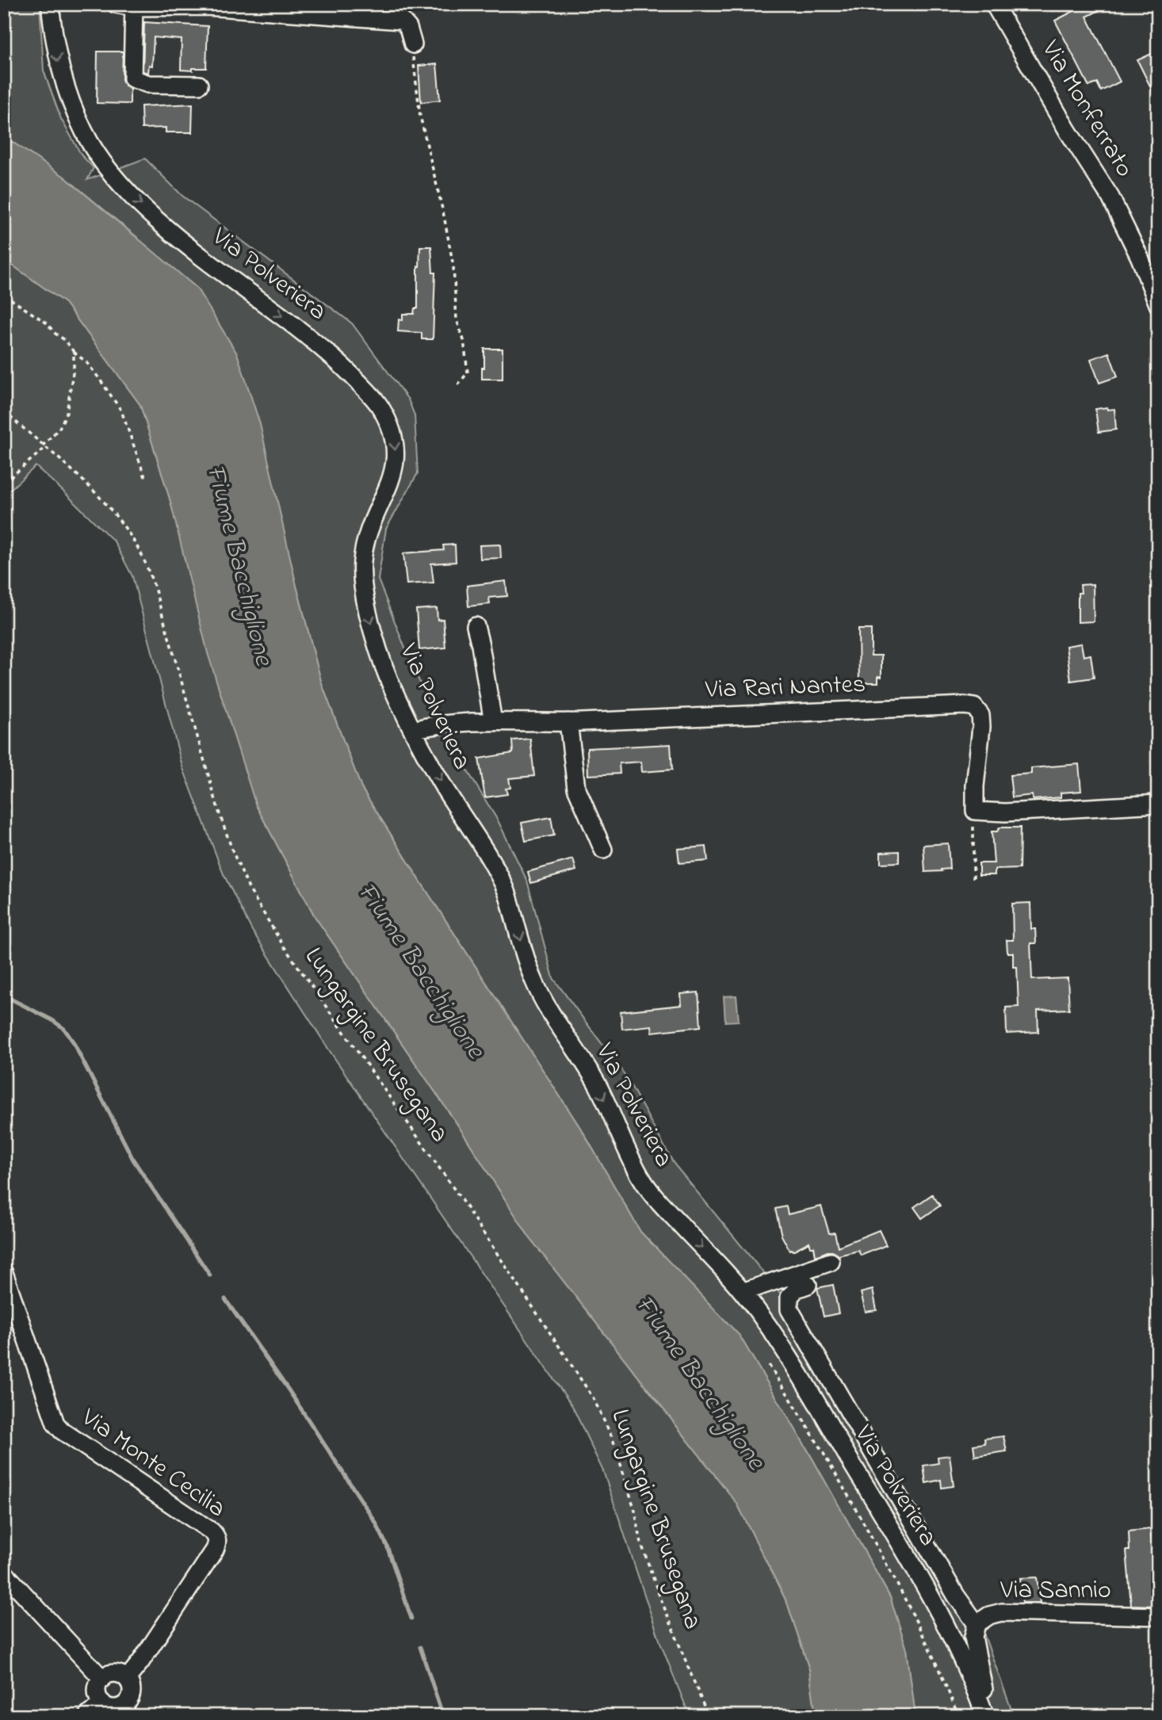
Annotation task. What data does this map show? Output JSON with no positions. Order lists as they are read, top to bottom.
{
  "streets": {
    "street": [
      "Via Monferrato",
      "Via Polveriera",
      "Via Rari Nantes",
      "Via Monte Cecilia",
      "Via Sannio"
    ],
    "path": ["Lungargine Brusegana"]
  },
  "crossings": [
    ["Via Polveriera", "Via Rari Nantes"],
    ["Via Polveriera", "Via Sannio"]
  ],
  "one_way": ["Via Polveriera"],
  "water": ["Fiume Bacchiglione"]
}
